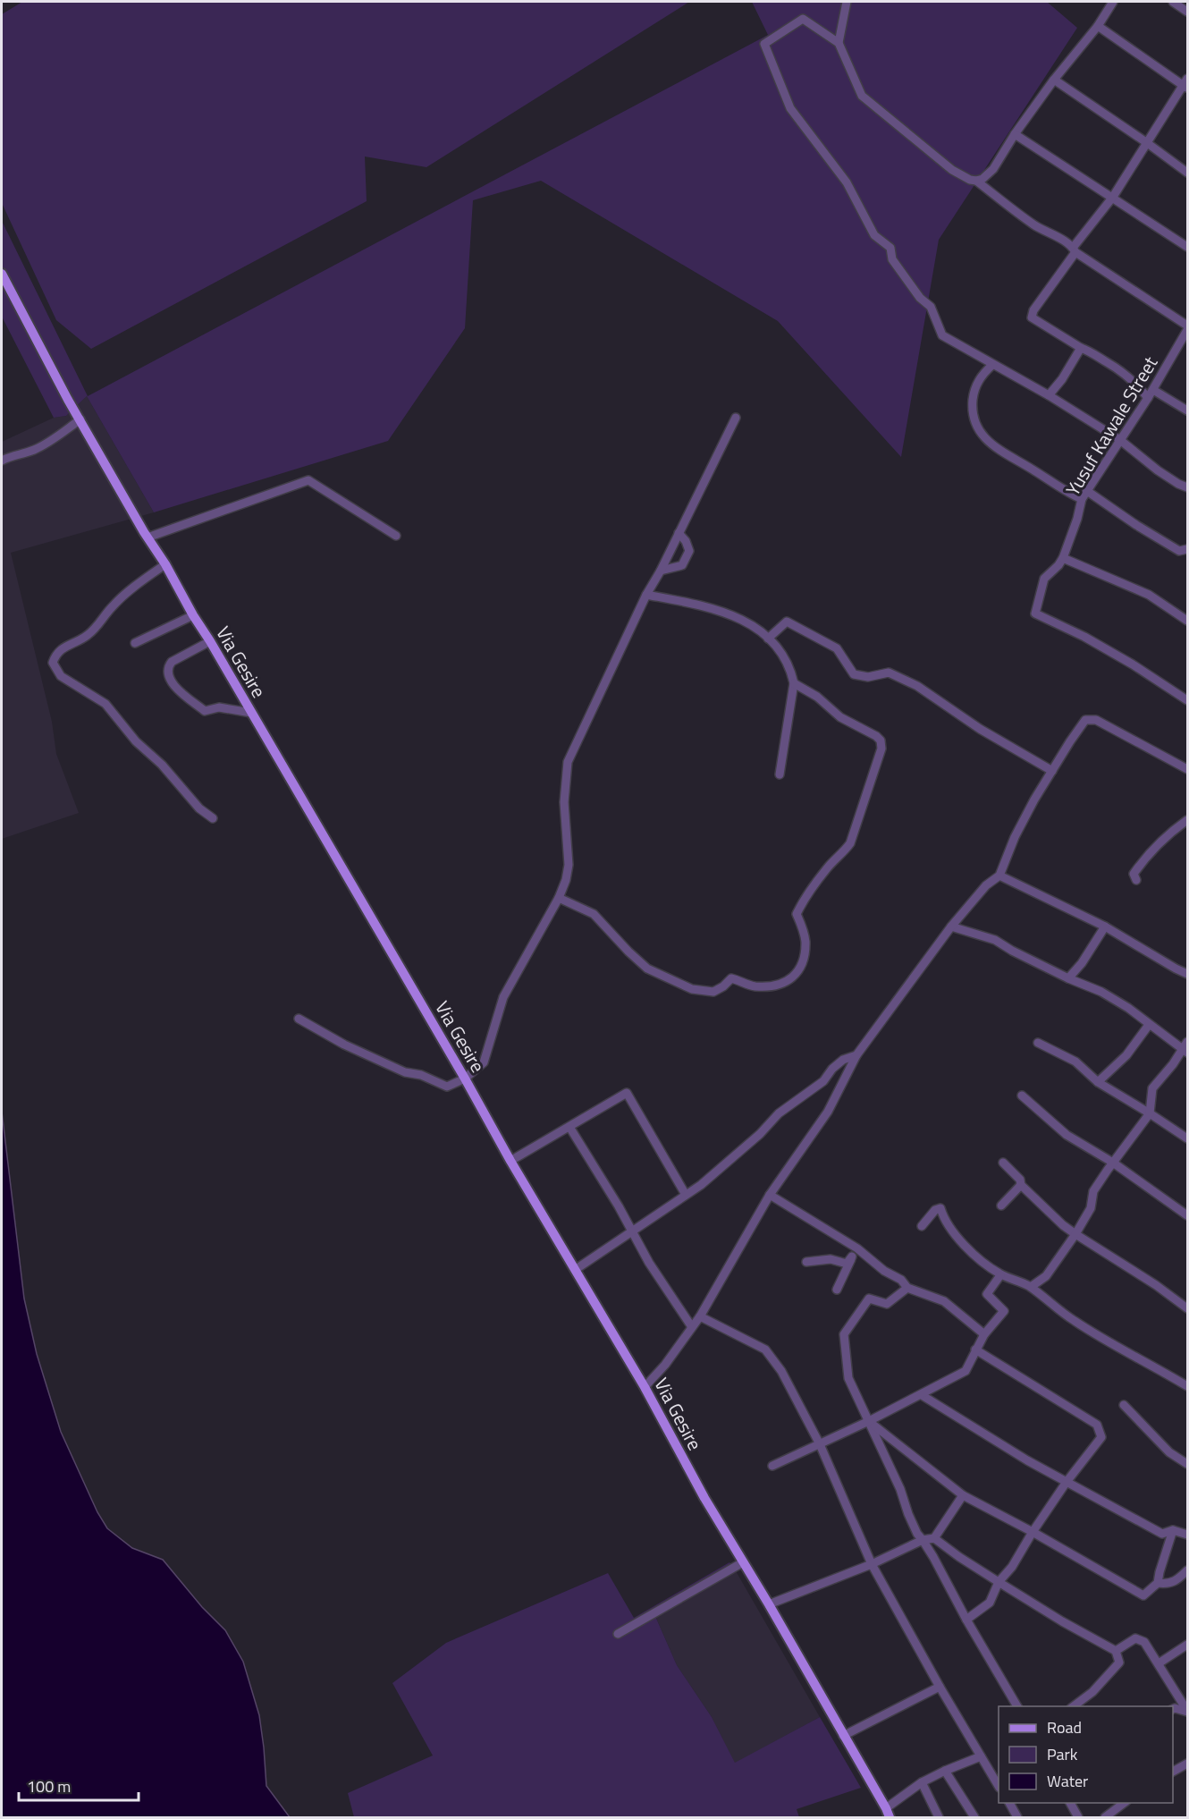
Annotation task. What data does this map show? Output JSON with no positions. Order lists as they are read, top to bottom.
{
  "streets": {
    "main road": ["Via Gesire"],
    "street": ["Yusuf Kawale Street"]
  },
  "legend": ["Road", "Park", "Water"],
  "scale_bar": "100 m"
}
